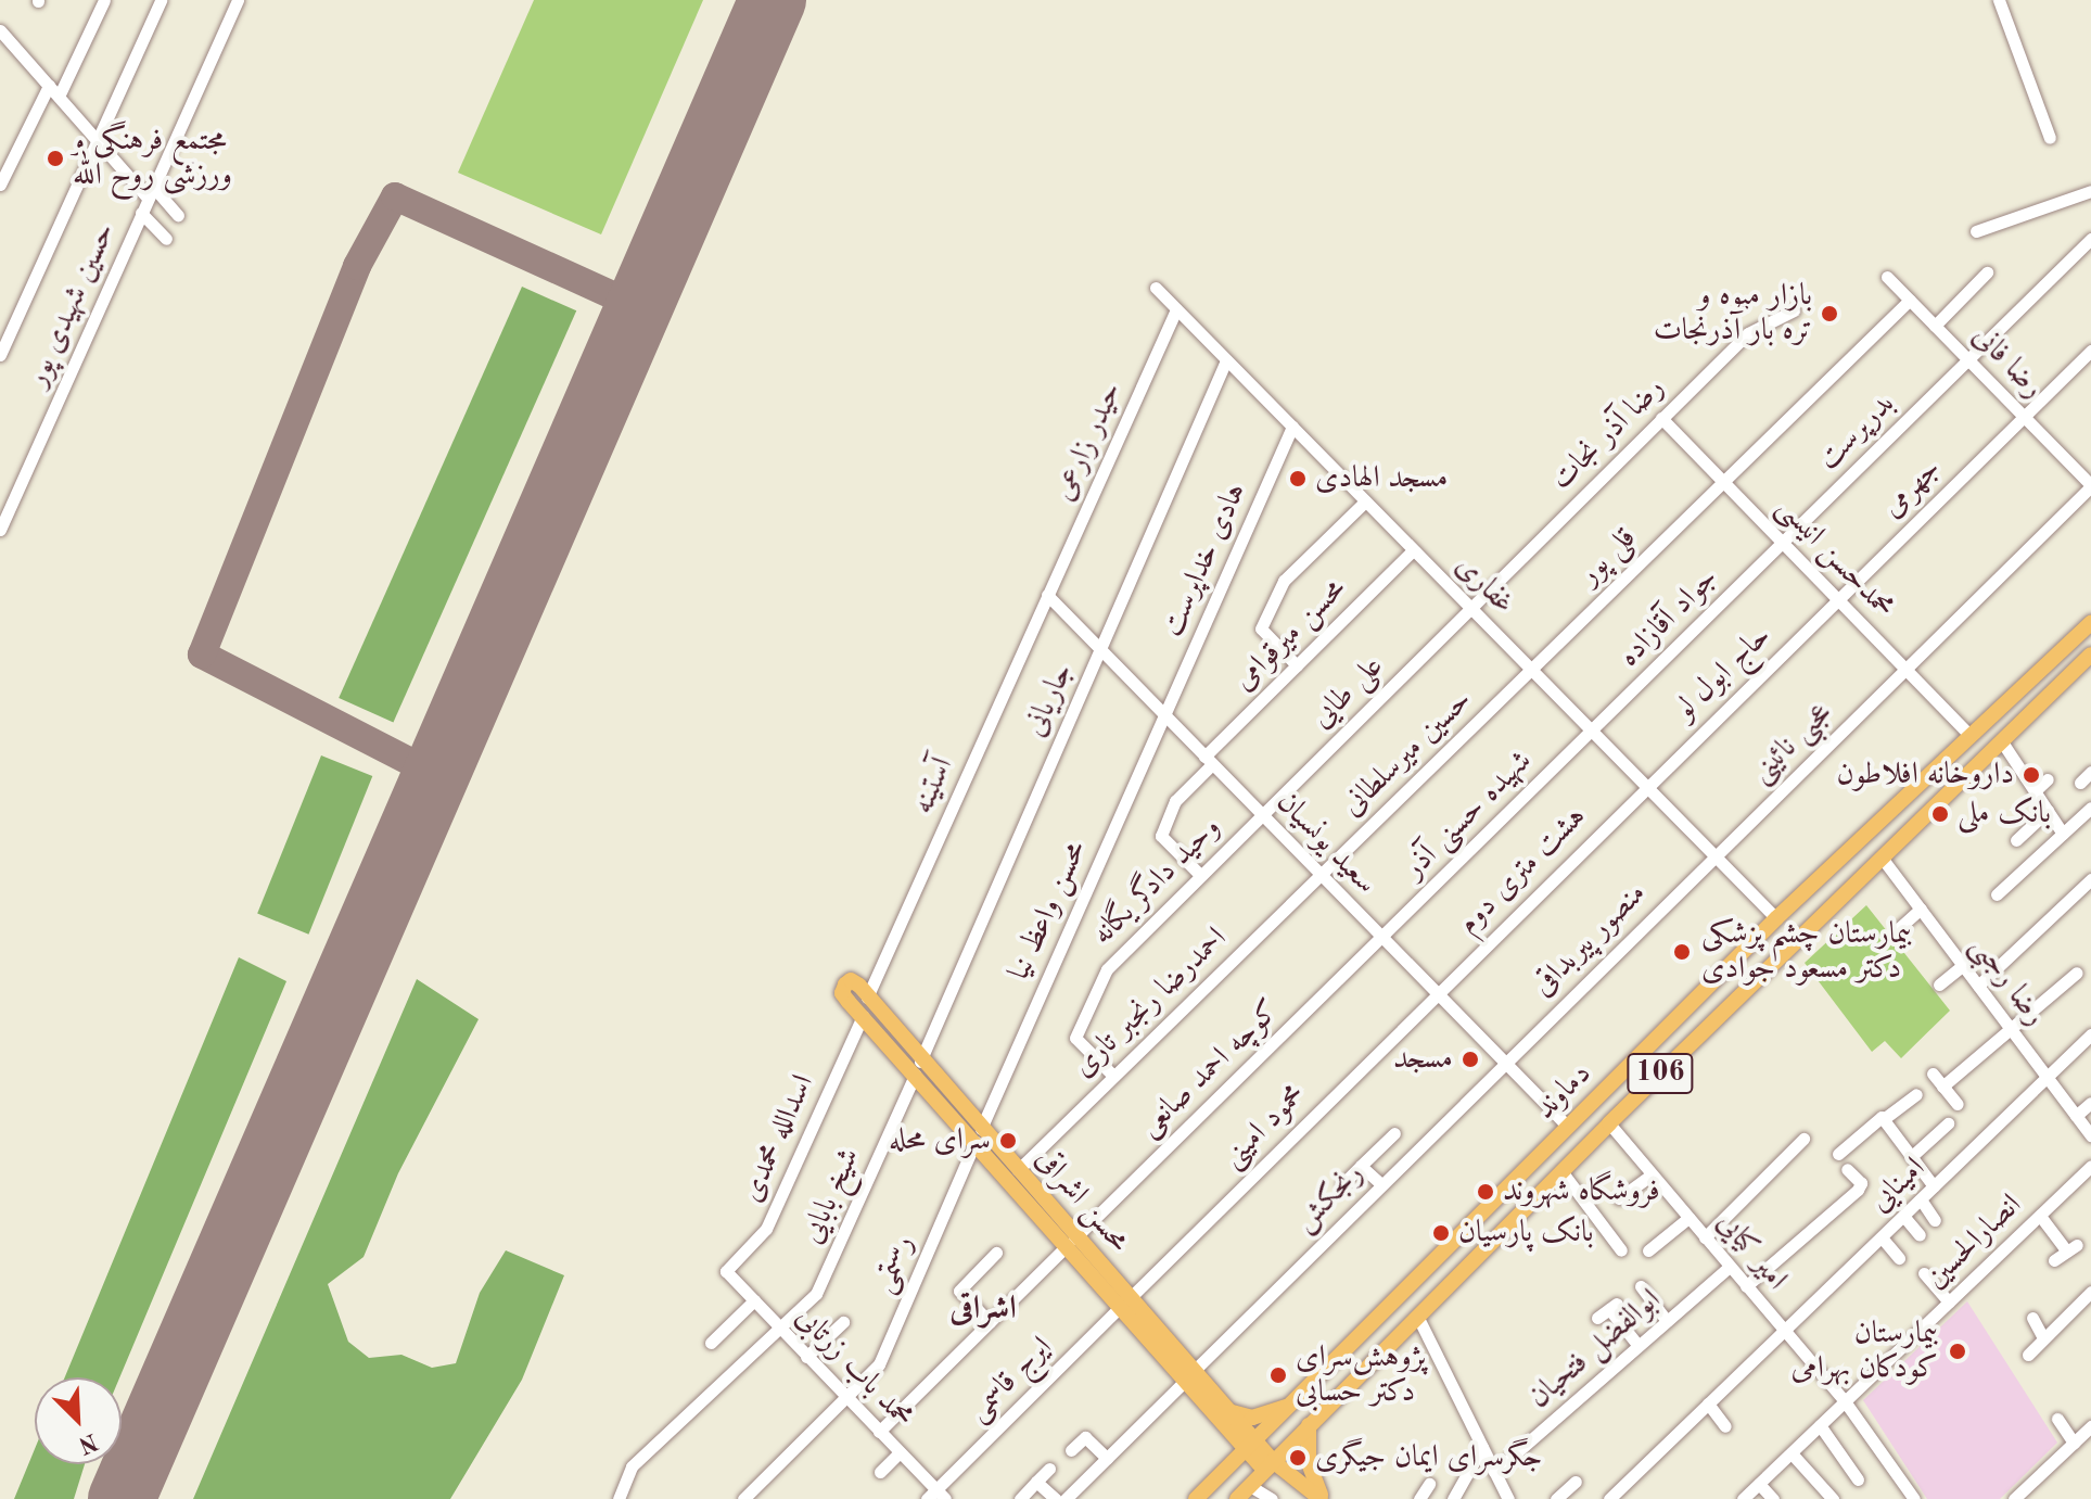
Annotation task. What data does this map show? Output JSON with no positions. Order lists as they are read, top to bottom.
{
  "streets": {
    "main road": ["106", "دماوند", "محسن اشراقی"],
    "street": [
      "حسین شهیدی پور",
      "رضا فانی",
      "بدرپرست",
      "رضا آذر نجات",
      "حیدر زارعی",
      "جهرمی",
      "قلی پور",
      "محمدحسن انیسی",
      "هادی خداپرست",
      "غفاری",
      "جواد آقازاده",
      "محسن میرقوامی",
      "حاج ابول لو",
      "علی طایی",
      "جاریانی",
      "عجبی نائینی",
      "حسین میرسلطانی",
      "آستینه",
      "شهیده حسنی آذر",
      "سعید یونسیان",
      "هشت متری دوم",
      "وحید دادگر یگانه",
      "محسن واعظ نیا",
      "منصور پیربداقی",
      "رضا رجبی",
      "احمدرضا رنجبر تاری",
      "کوچه احمد صانعی",
      "محمود امینی",
      "اسدالله محمدی",
      "امینایی",
      "شیخ بابایی",
      "رنجکش",
      "انصارالحسین",
      "امیر کیایی",
      "رستمی",
      "ابوالفضل فتحیان",
      "محمد باب زرتابی",
      "ایرج قاسمی"
    ]
  },
  "crossings": [
    ["رضا فانی", "بدرپرست"],
    ["رضا فانی", "جهرمی"],
    ["رضا فانی", "قلی پور"],
    ["رضا فانی", "عجبی نائینی"],
    ["بدرپرست", "محمدحسن انیسی"],
    ["بدرپرست", "جواد آقازاده"],
    ["رضا آذر نجات", "محمدحسن انیسی"],
    ["رضا آذر نجات", "غفاری"],
    ["رضا آذر نجات", "علی طایی"],
    ["حیدر زارعی", "غفاری"],
    ["حیدر زارعی", "آستینه"],
    ["حیدر زارعی", "سعید یونسیان"],
    ["جهرمی", "محمدحسن انیسی"],
    ["جهرمی", "حاج ابول لو"],
    ["قلی پور", "محمدحسن انیسی"],
    ["قلی پور", "غفاری"],
    ["قلی پور", "حسین میرسلطانی"],
    ["محمدحسن انیسی", "جواد آقازاده"],
    ["محمدحسن انیسی", "حاج ابول لو"],
    ["محمدحسن انیسی", "عجبی نائینی"],
    ["محمدحسن انیسی", "دماوند"],
    ["هادی خداپرست", "غفاری"],
    ["هادی خداپرست", "سعید یونسیان"],
    ["هادی خداپرست", "محسن واعظ نیا"],
    ["غفاری", "جواد آقازاده"],
    ["غفاری", "محسن میرقوامی"],
    ["غفاری", "حاج ابول لو"],
    ["غفاری", "علی طایی"],
    ["غفاری", "جاریانی"],
    ["غفاری", "عجبی نائینی"],
    ["غفاری", "حسین میرسلطانی"],
    ["غفاری", "شهیده حسنی آذر"],
    ["غفاری", "هشت متری دوم"],
    ["غفاری", "منصور پیربداقی"],
    ["غفاری", "دماوند"],
    ["جواد آقازاده", "شهیده حسنی آذر"],
    ["محسن میرقوامی", "سعید یونسیان"],
    ["محسن میرقوامی", "وحید دادگر یگانه"],
    ["حاج ابول لو", "هشت متری دوم"],
    ["علی طایی", "سعید یونسیان"],
    ["علی طایی", "وحید دادگر یگانه"],
    ["جاریانی", "سعید یونسیان"],
    ["جاریانی", "شیخ بابایی"],
    ["جاریانی", "محسن اشراقی"],
    ["عجبی نائینی", "منصور پیربداقی"],
    ["حسین میرسلطانی", "سعید یونسیان"],
    ["حسین میرسلطانی", "احمدرضا رنجبر تاری"],
    ["آستینه", "سعید یونسیان"],
    ["آستینه", "محسن اشراقی"],
    ["شهیده حسنی آذر", "سعید یونسیان"],
    ["شهیده حسنی آذر", "کوچه احمد صانعی"],
    ["سعید یونسیان", "هشت متری دوم"],
    ["سعید یونسیان", "وحید دادگر یگانه"],
    ["سعید یونسیان", "محسن واعظ نیا"],
    ["سعید یونسیان", "منصور پیربداقی"],
    ["سعید یونسیان", "احمدرضا رنجبر تاری"],
    ["سعید یونسیان", "کوچه احمد صانعی"],
    ["سعید یونسیان", "دماوند"],
    ["سعید یونسیان", "محمود امینی"],
    ["سعید یونسیان", "رنجکش"],
    ["هشت متری دوم", "محمود امینی"],
    ["وحید دادگر یگانه", "احمدرضا رنجبر تاری"],
    ["محسن واعظ نیا", "محسن اشراقی"],
    ["محسن واعظ نیا", "رستمی"],
    ["منصور پیربداقی", "رنجکش"],
    ["رضا رجبی", "دماوند"],
    ["رضا رجبی", "امینایی"],
    ["احمدرضا رنجبر تاری", "محسن اشراقی"],
    ["کوچه احمد صانعی", "محسن اشراقی"],
    ["کوچه احمد صانعی", "محمد باب زرتابی"],
    ["دماوند", "محسن اشراقی"],
    ["دماوند", "امیر کیایی"],
    ["محمود امینی", "محسن اشراقی"],
    ["محمود امینی", "ایرج قاسمی"],
    ["اسدالله محمدی", "محسن اشراقی"],
    ["اسدالله محمدی", "محمد باب زرتابی"],
    ["امینایی", "امیر کیایی"],
    ["شیخ بابایی", "محسن اشراقی"],
    ["شیخ بابایی", "محمد باب زرتابی"],
    ["رنجکش", "محسن اشراقی"],
    ["محسن اشراقی", "رستمی"],
    ["محسن اشراقی", "ایرج قاسمی"],
    ["انصارالحسین", "امیر کیایی"],
    ["امیر کیایی", "ابوالفضل فتحیان"],
    ["رستمی", "محمد باب زرتابی"],
    ["محمد باب زرتابی", "ایرج قاسمی"]
  ],
  "districts": ["اشراقی"],
  "places": [
    "مجتمع فرهنگی و ورزشی روح الله",
    "بازار میوه و تره بار آذرنجات",
    "مسجد الهادی",
    "داروخانه افلاطون",
    "بانک ملی",
    "بیمارستان چشم پزشکی دکتر مسعود جوادی",
    "مسجد",
    "سرای محله",
    "فروشگاه شهروند",
    "بانک پارسیان",
    "بیمارستان کودکان بهرامی",
    "پژوهش‌سرای دکتر حسابی",
    "جگرسرای ایمان جیگری"
  ],
  "north": "bottom right"
}
